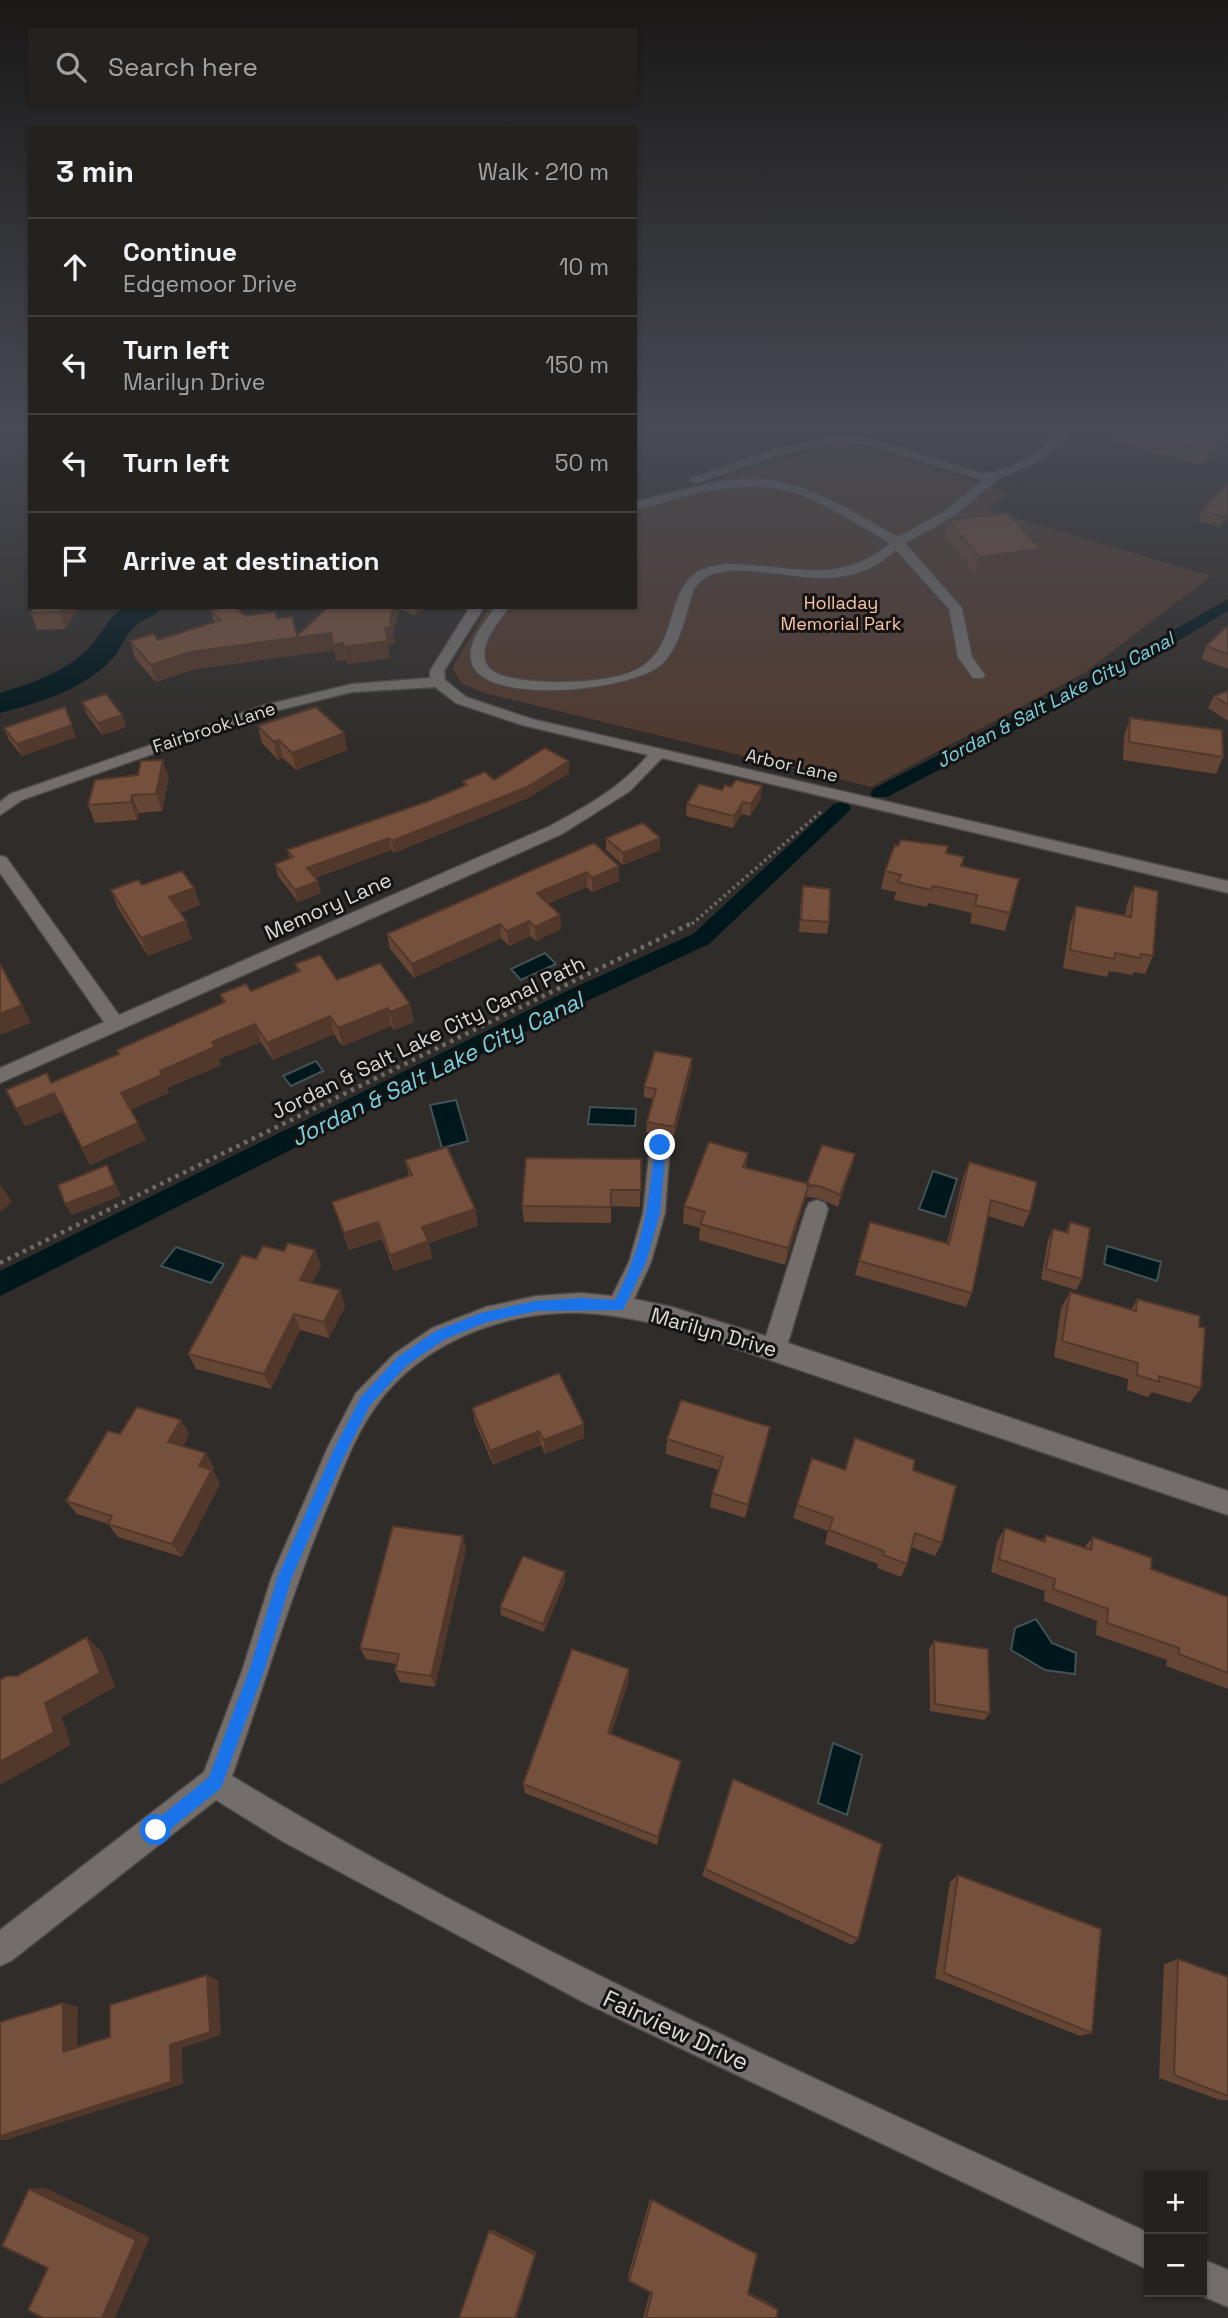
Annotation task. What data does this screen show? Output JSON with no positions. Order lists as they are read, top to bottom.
{
  "streets": {
    "street": [
      "Fairbrook Lane",
      "Arbor Lane",
      "Memory Lane",
      "Marilyn Drive",
      "Fairview Drive"
    ],
    "path": ["Jordan & Salt Lake City Canal Path"]
  },
  "crossings": [
    ["Fairbrook Lane", "Arbor Lane"],
    ["Arbor Lane", "Memory Lane"],
    ["Arbor Lane", "Jordan & Salt Lake City Canal Path"],
    ["Marilyn Drive", "Fairview Drive"]
  ],
  "water": ["Jordan & Salt Lake City Canal"],
  "parks": ["Holladay Memorial Park"],
  "page": {
    "search": "Search here",
    "heading": ["3 min", "Walk · 210 m"],
    "list": [
      ["Continue", "Edgemoor Drive", "10 m"],
      ["Turn left", "Marilyn Drive", "150 m"],
      ["Turn left", "50 m"],
      "Arrive at destination"
    ],
    "map_buttons": ["+", "−"]
  }
}
